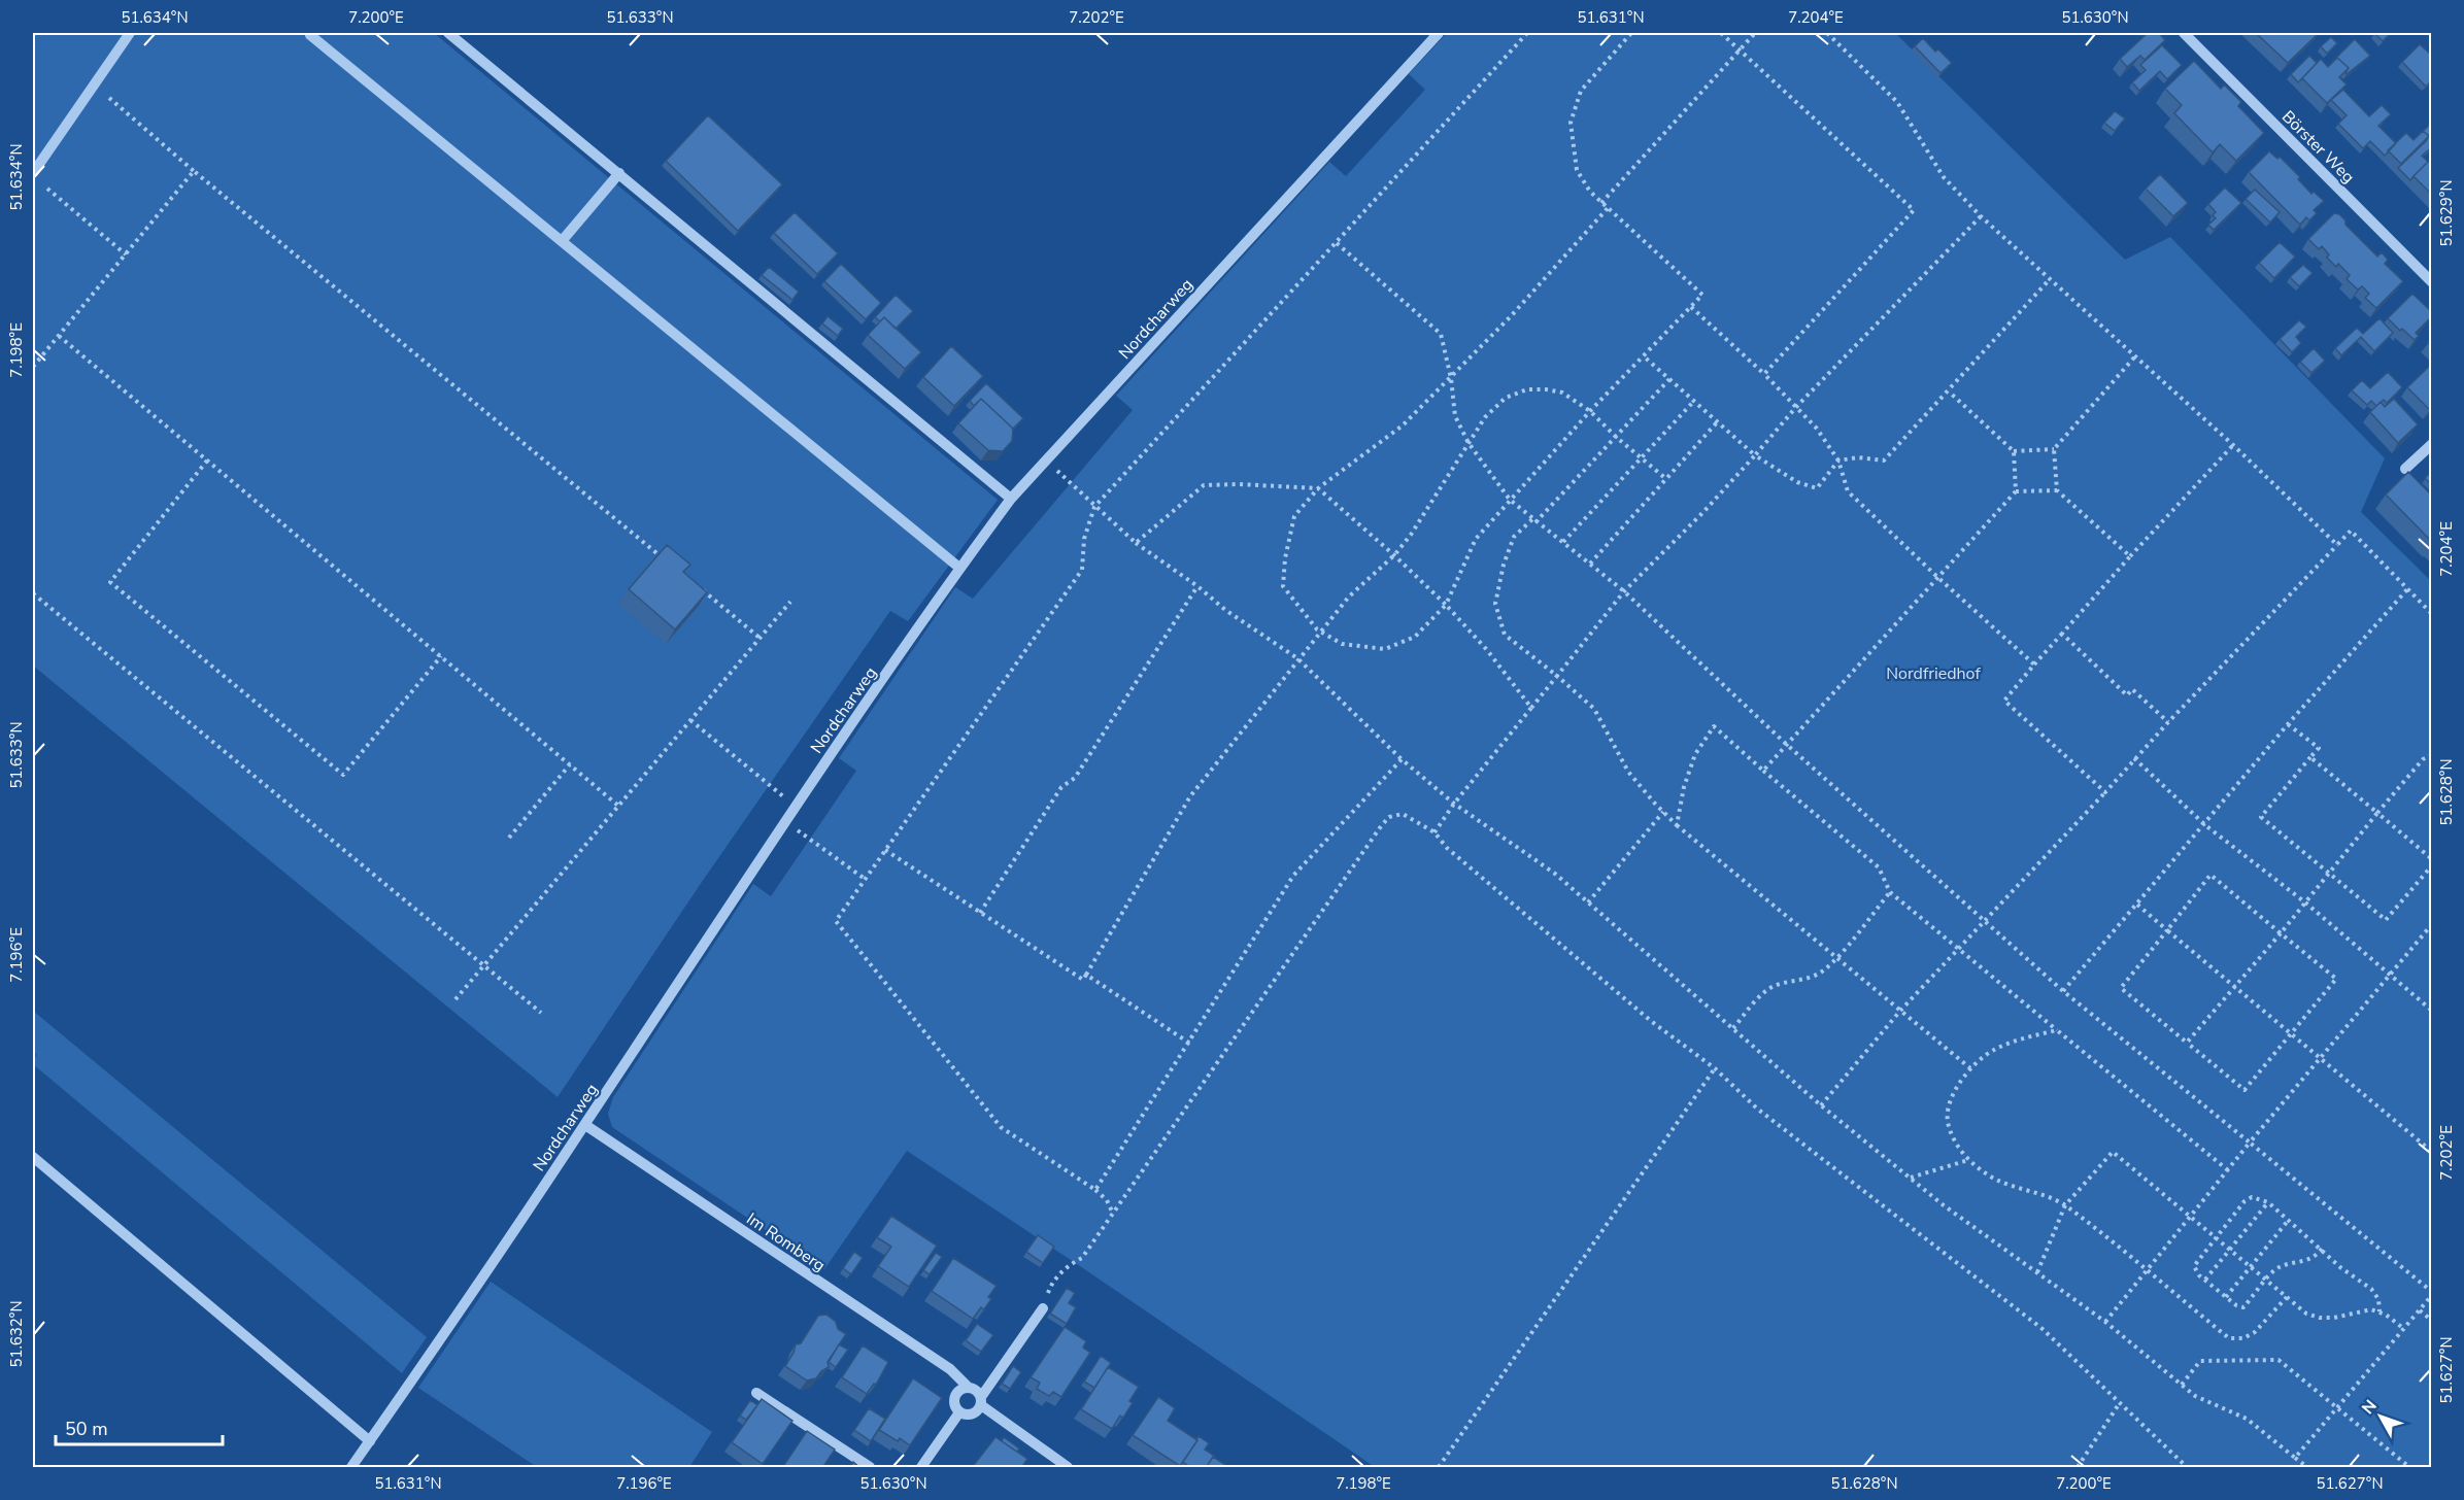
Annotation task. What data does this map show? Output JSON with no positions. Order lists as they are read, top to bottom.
{
  "streets": {
    "street": ["Börster Weg", "Nordcharweg", "Im Romberg"]
  },
  "crossings": [
    ["Nordcharweg", "Im Romberg"]
  ],
  "parks": ["Nordfriedhof"],
  "scale_bar": "50 m",
  "north": "top left",
  "coordinates": [
    "51.634°N",
    "7.200°E",
    "51.633°N",
    "7.202°E",
    "51.631°N",
    "7.204°E",
    "51.630°N",
    "51.629°N",
    "7.198°E",
    "51.628°N",
    "7.196°E",
    "51.632°N",
    "51.627°N"
  ]
}
